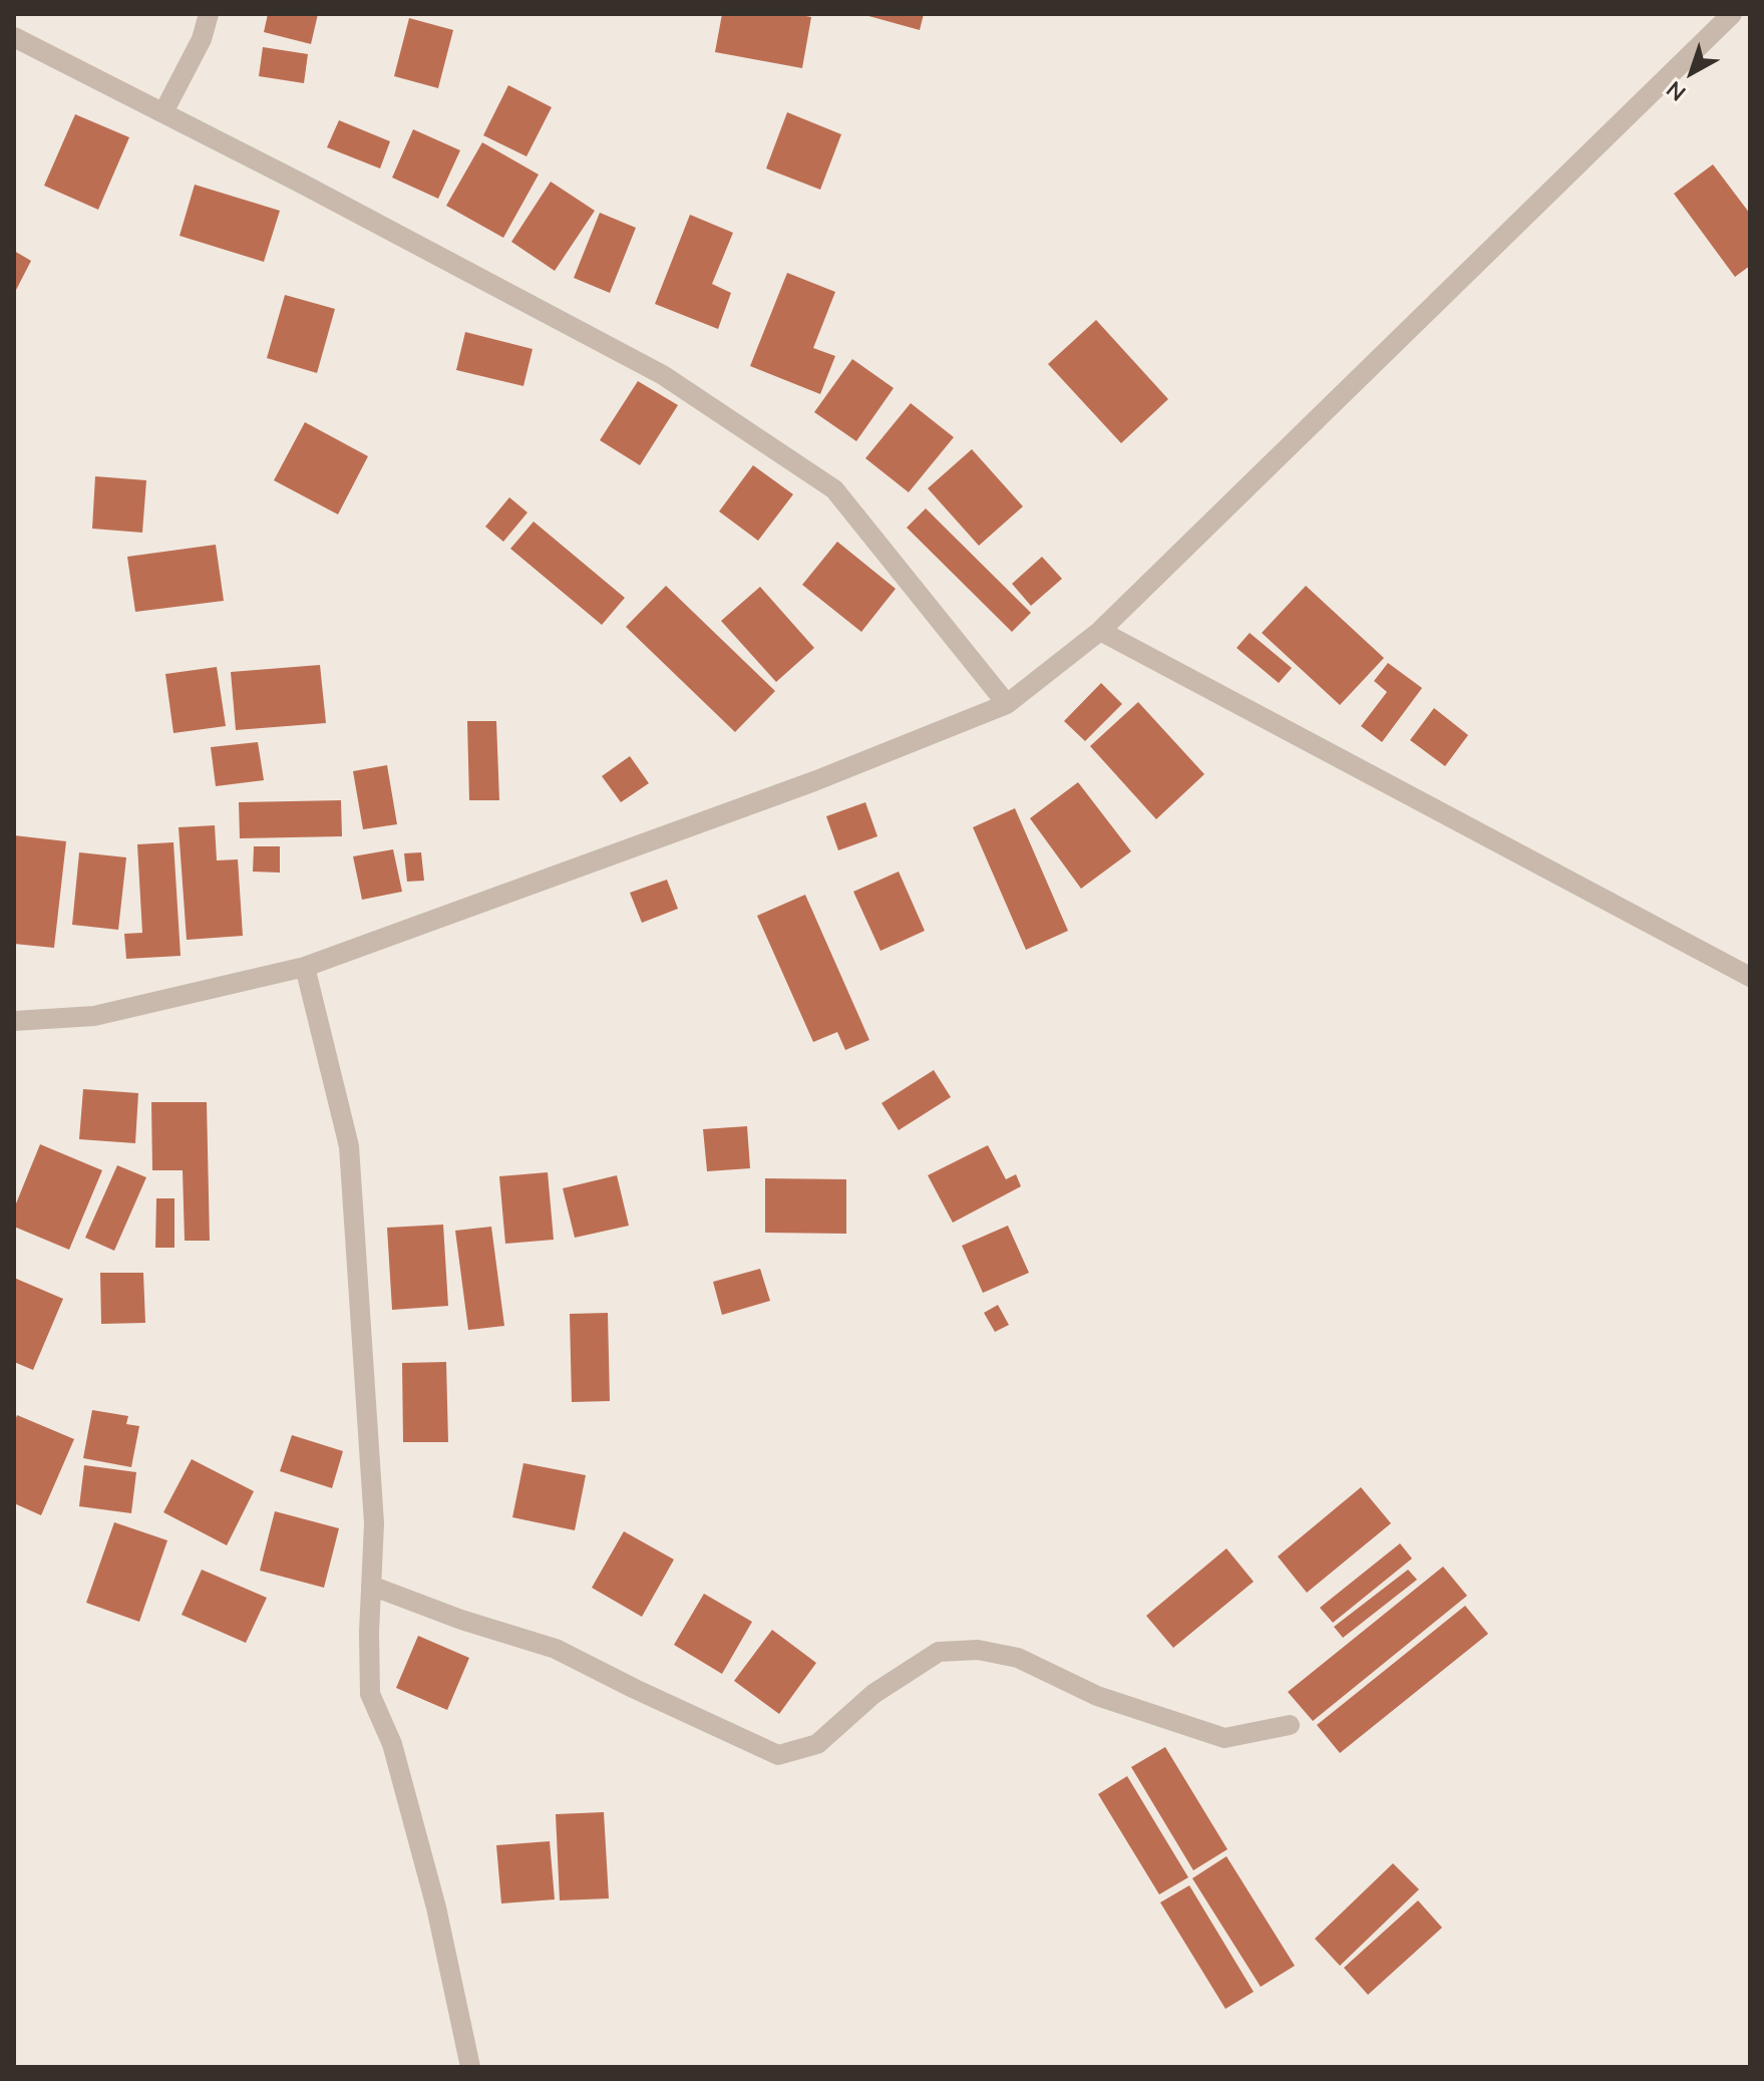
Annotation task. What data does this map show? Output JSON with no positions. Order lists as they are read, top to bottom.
{
  "north": "bottom left"
}
